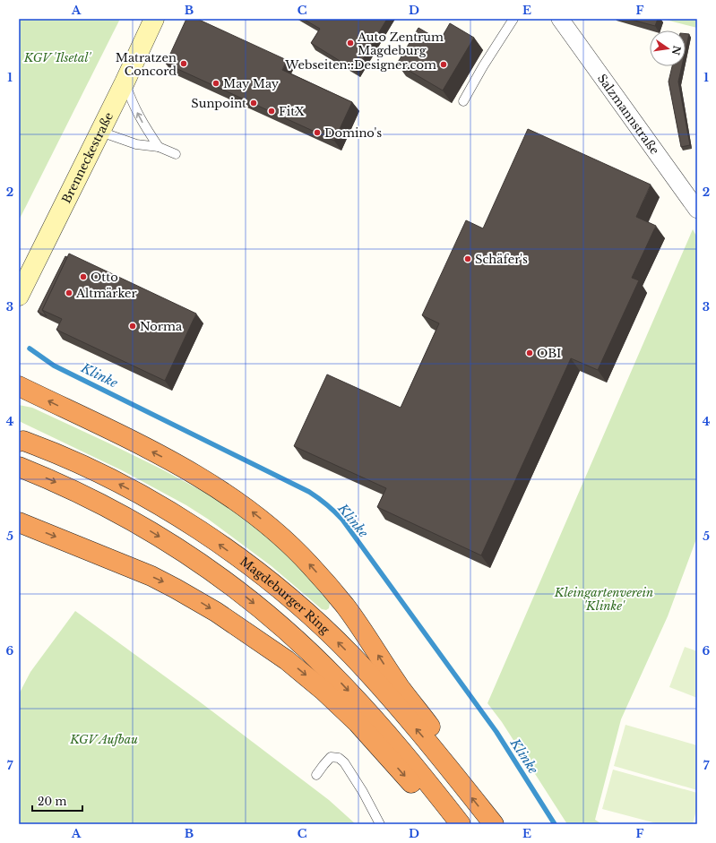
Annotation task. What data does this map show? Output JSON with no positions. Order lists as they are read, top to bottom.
{
  "streets": {
    "highway": ["Magdeburger Ring"],
    "main road": ["Brenneckestraße"],
    "street": ["Salzmannstraße"]
  },
  "water": ["Klinke"],
  "parks": ["KGV 'Ilsetal'", "Kleingartenverein 'Klinke'", "KGV Aufbau"],
  "places": [
    "Auto Zentrum Magdeburg",
    "Matratzen Concord",
    "Webseiten::Designer.com",
    "May May",
    "Sunpoint",
    "FitX",
    "Domino's",
    "Schäfer's",
    "Otto",
    "Altmärker",
    "Norma",
    "OBI"
  ],
  "scale_bar": "20 m",
  "north": "right",
  "grid": {
    "columns": [
      "A",
      "B",
      "C",
      "D",
      "E",
      "F"
    ],
    "rows": [
      "1",
      "2",
      "3",
      "4",
      "5",
      "6",
      "7"
    ]
  }
}
